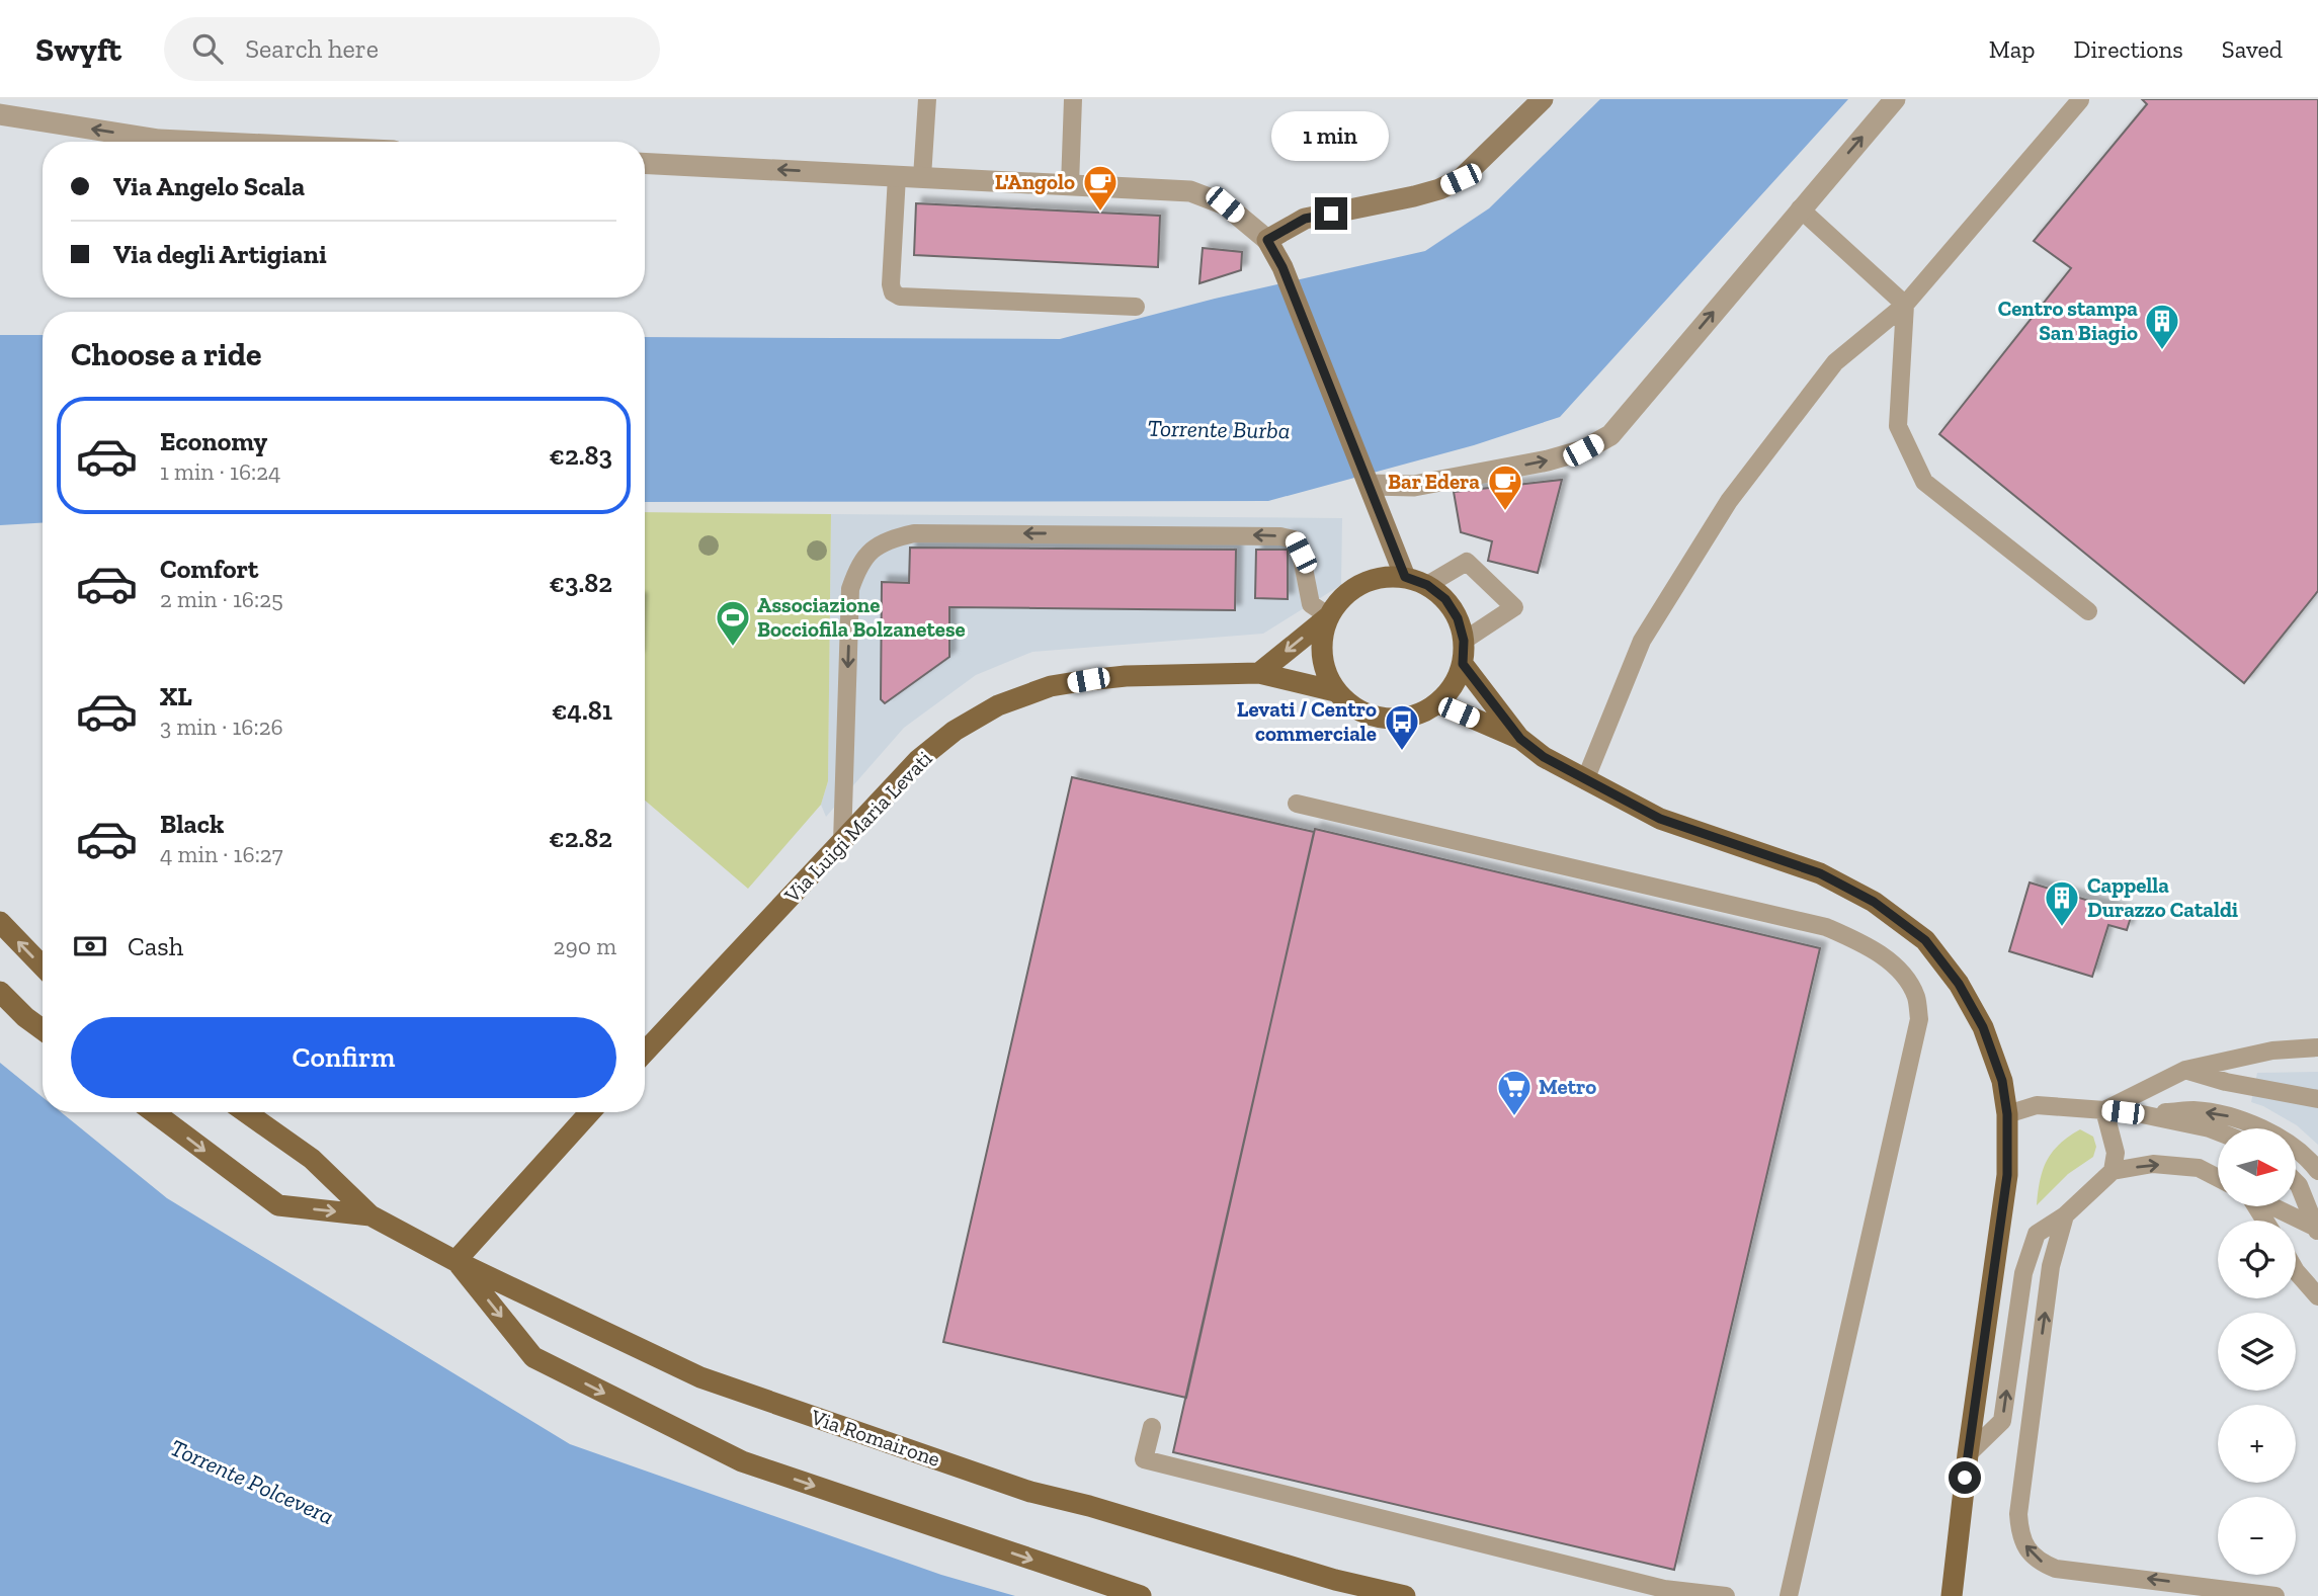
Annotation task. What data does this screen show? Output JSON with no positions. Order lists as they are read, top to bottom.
{
  "streets": {
    "main road": ["Via Luigi Maria Levati", "Via Romairone"]
  },
  "water": ["Torrente Burba", "Torrente Polcevera"],
  "places": {
    "cafe": ["L'Angolo", "Bar Edera"],
    "building": ["Centro stampa San Biagio", "Cappella Durazzo Cataldi"],
    "sports": ["Associazione Bocciofila Bolzanetese"],
    "bus stop": ["Levati / Centro commerciale"],
    "supermarket": ["Metro"]
  },
  "north": "right",
  "page": {
    "header": "Swyft",
    "search": "Search here",
    "nav": ["Map", "Directions", "Saved"],
    "bubble": "1 min",
    "banner": ["Via Angelo Scala", "Via degli Artigiani"],
    "heading": "Choose a ride",
    "list": [
      {
        "name": "Economy",
        "note": "1 min · 16:24",
        "value": "€2.83"
      },
      {
        "name": "Comfort",
        "note": "2 min · 16:25",
        "value": "€3.82"
      },
      {
        "name": "XL",
        "note": "3 min · 16:26",
        "value": "€4.81"
      },
      {
        "name": "Black",
        "note": "4 min · 16:27",
        "value": "€2.82"
      }
    ],
    "pay": ["Cash", "290 m"],
    "buttons": "Confirm",
    "map_buttons": ["+", "−"]
  }
}
